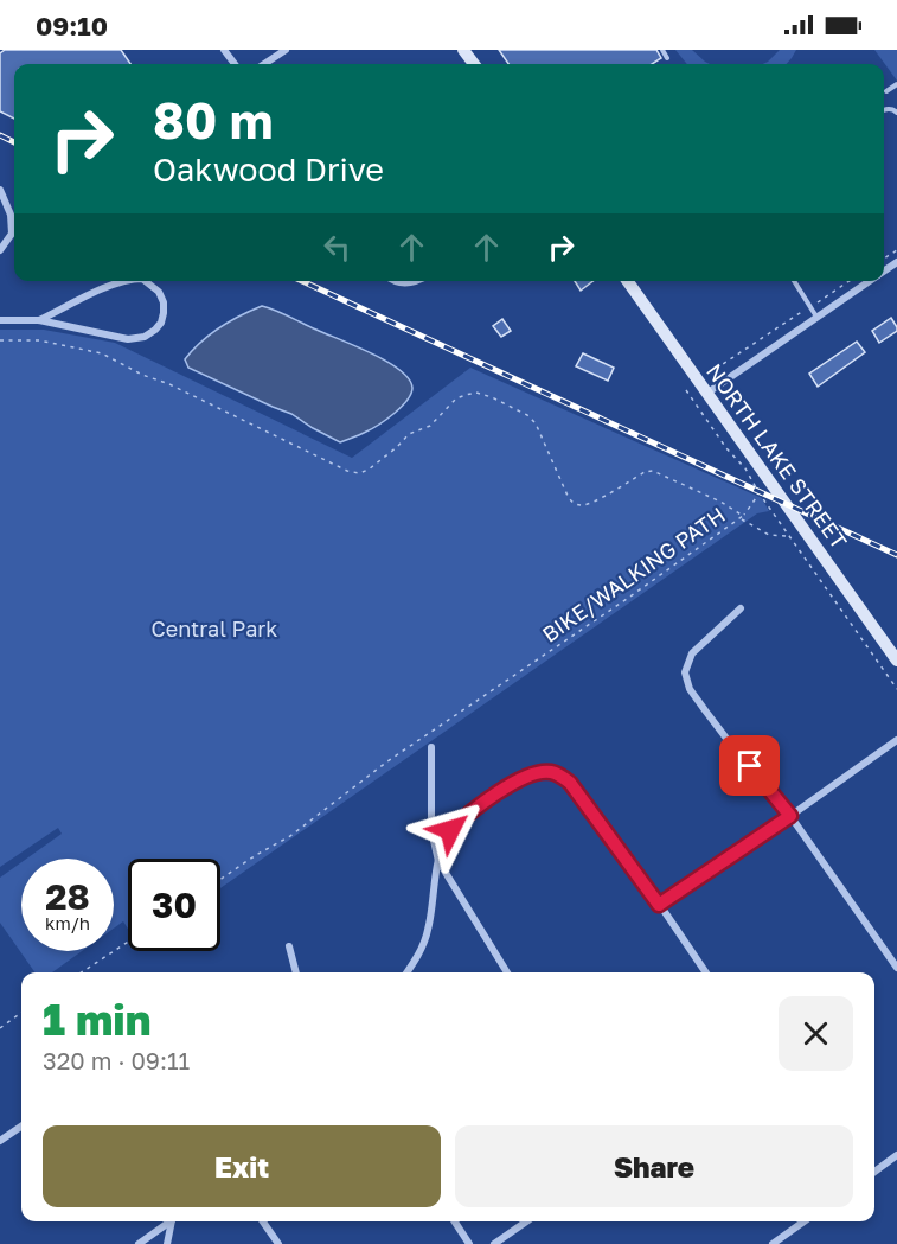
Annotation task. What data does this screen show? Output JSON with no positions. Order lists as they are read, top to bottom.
{
  "streets": {
    "street": ["NORTH LAKE STREET"],
    "path": ["BIKE/WALKING PATH"]
  },
  "parks": ["Central Park"],
  "page": {
    "status": "09:10",
    "turn": ["80 m", "Oakwood Drive"],
    "speed": "28 km/h",
    "limit": "30",
    "heading": ["1 min", "320 m · 09:11"],
    "buttons": ["Exit", "Share"]
  }
}
